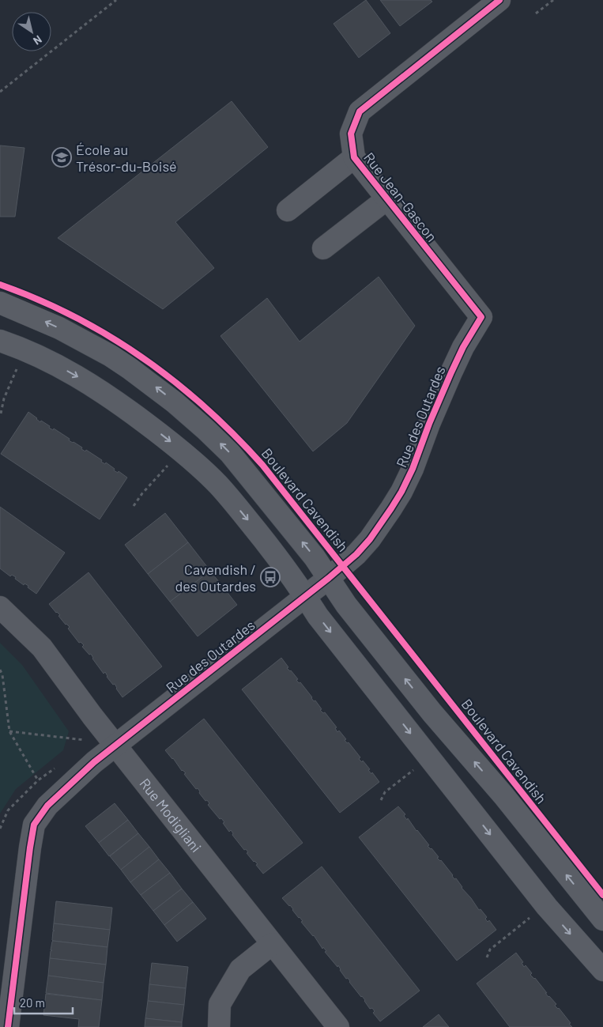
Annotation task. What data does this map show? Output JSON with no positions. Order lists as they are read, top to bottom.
{
  "streets": {
    "main road": ["Boulevard Cavendish"],
    "street": ["Rue Jean-Gascon", "Rue des Outardes", "Rue Modigliani"]
  },
  "crossings": [
    ["Rue Jean-Gascon", "Rue des Outardes"],
    ["Rue des Outardes", "Boulevard Cavendish"],
    ["Rue des Outardes", "Rue Modigliani"]
  ],
  "places": {
    "school or university": ["École au Trésor-du-Boisé"],
    "bus stop": ["Cavendish / des Outardes"]
  },
  "scale_bar": "20 m",
  "north": "bottom right"
}
